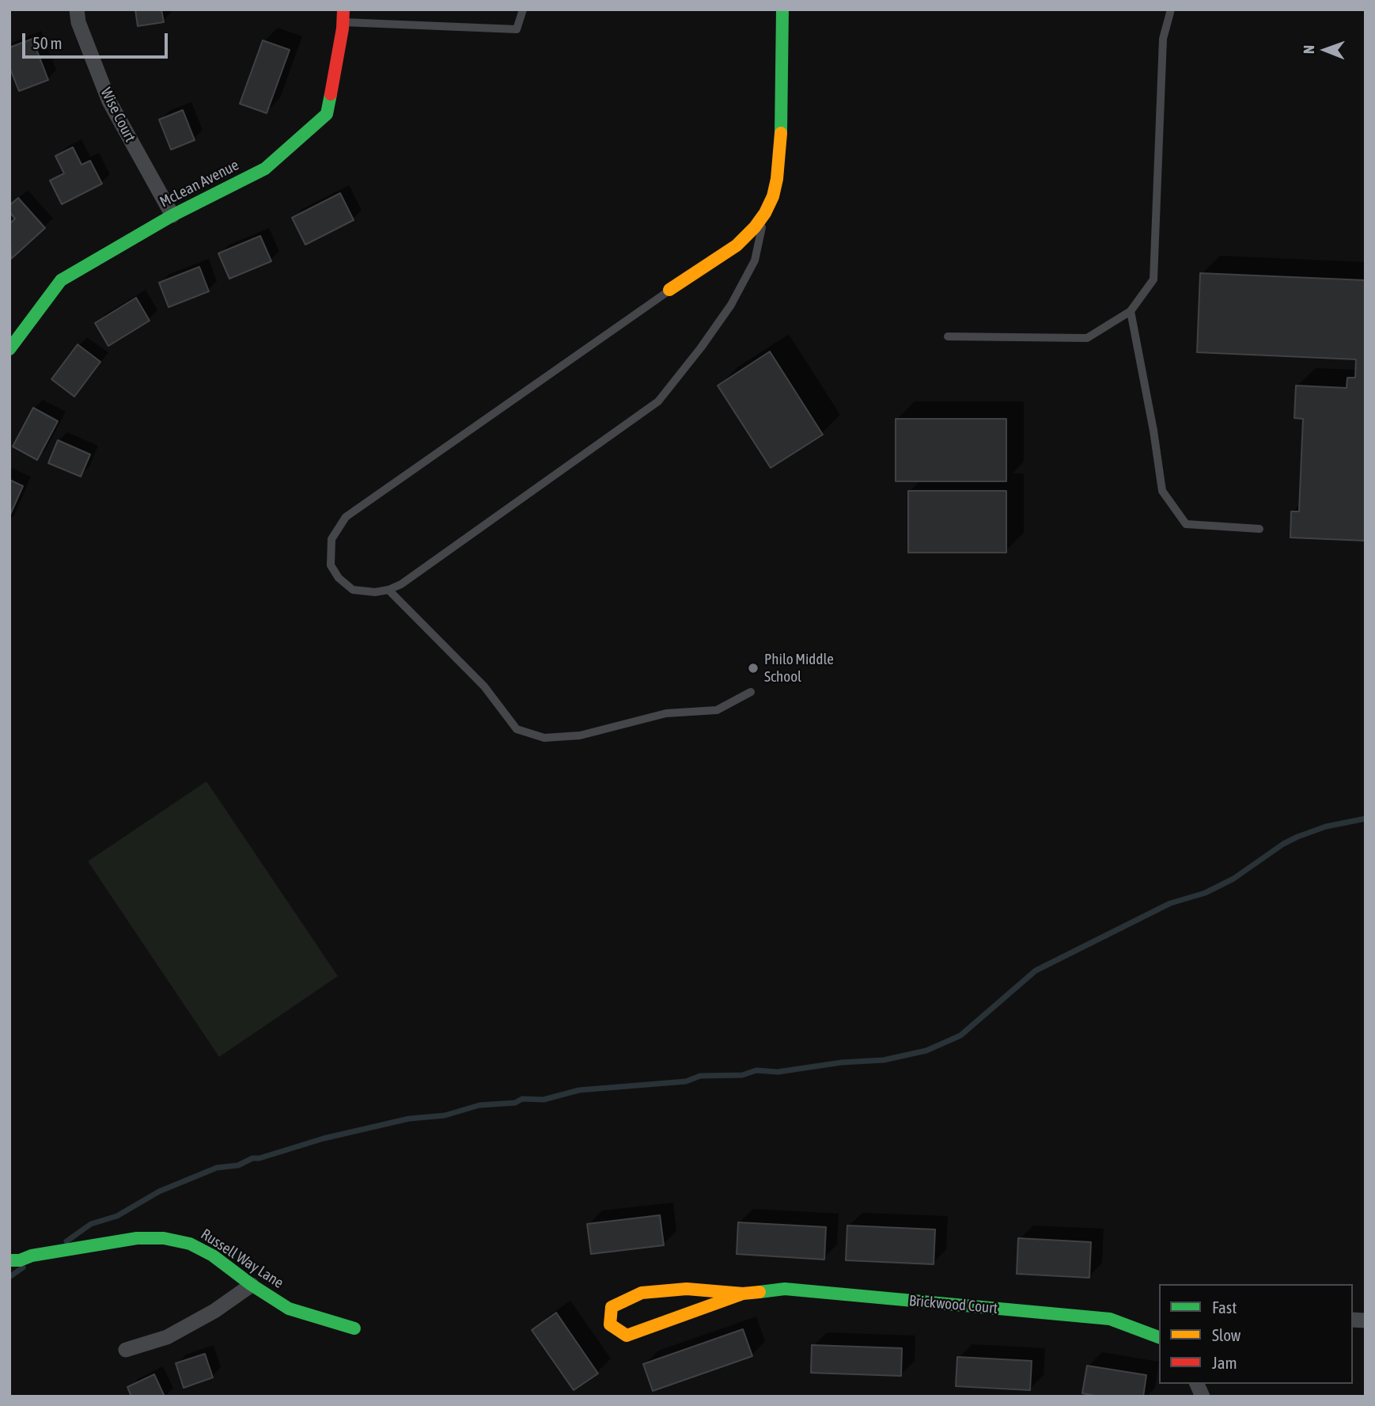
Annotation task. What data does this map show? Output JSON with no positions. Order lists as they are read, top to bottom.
{
  "streets": {
    "street": [
      "Wise Court",
      "McLean Avenue",
      "Russell Way Lane",
      "Brickwood Court"
    ]
  },
  "crossings": [
    ["Wise Court", "McLean Avenue"]
  ],
  "places": ["Philo Middle School"],
  "legend": ["Fast", "Slow", "Jam"],
  "scale_bar": "50 m",
  "north": "left"
}
